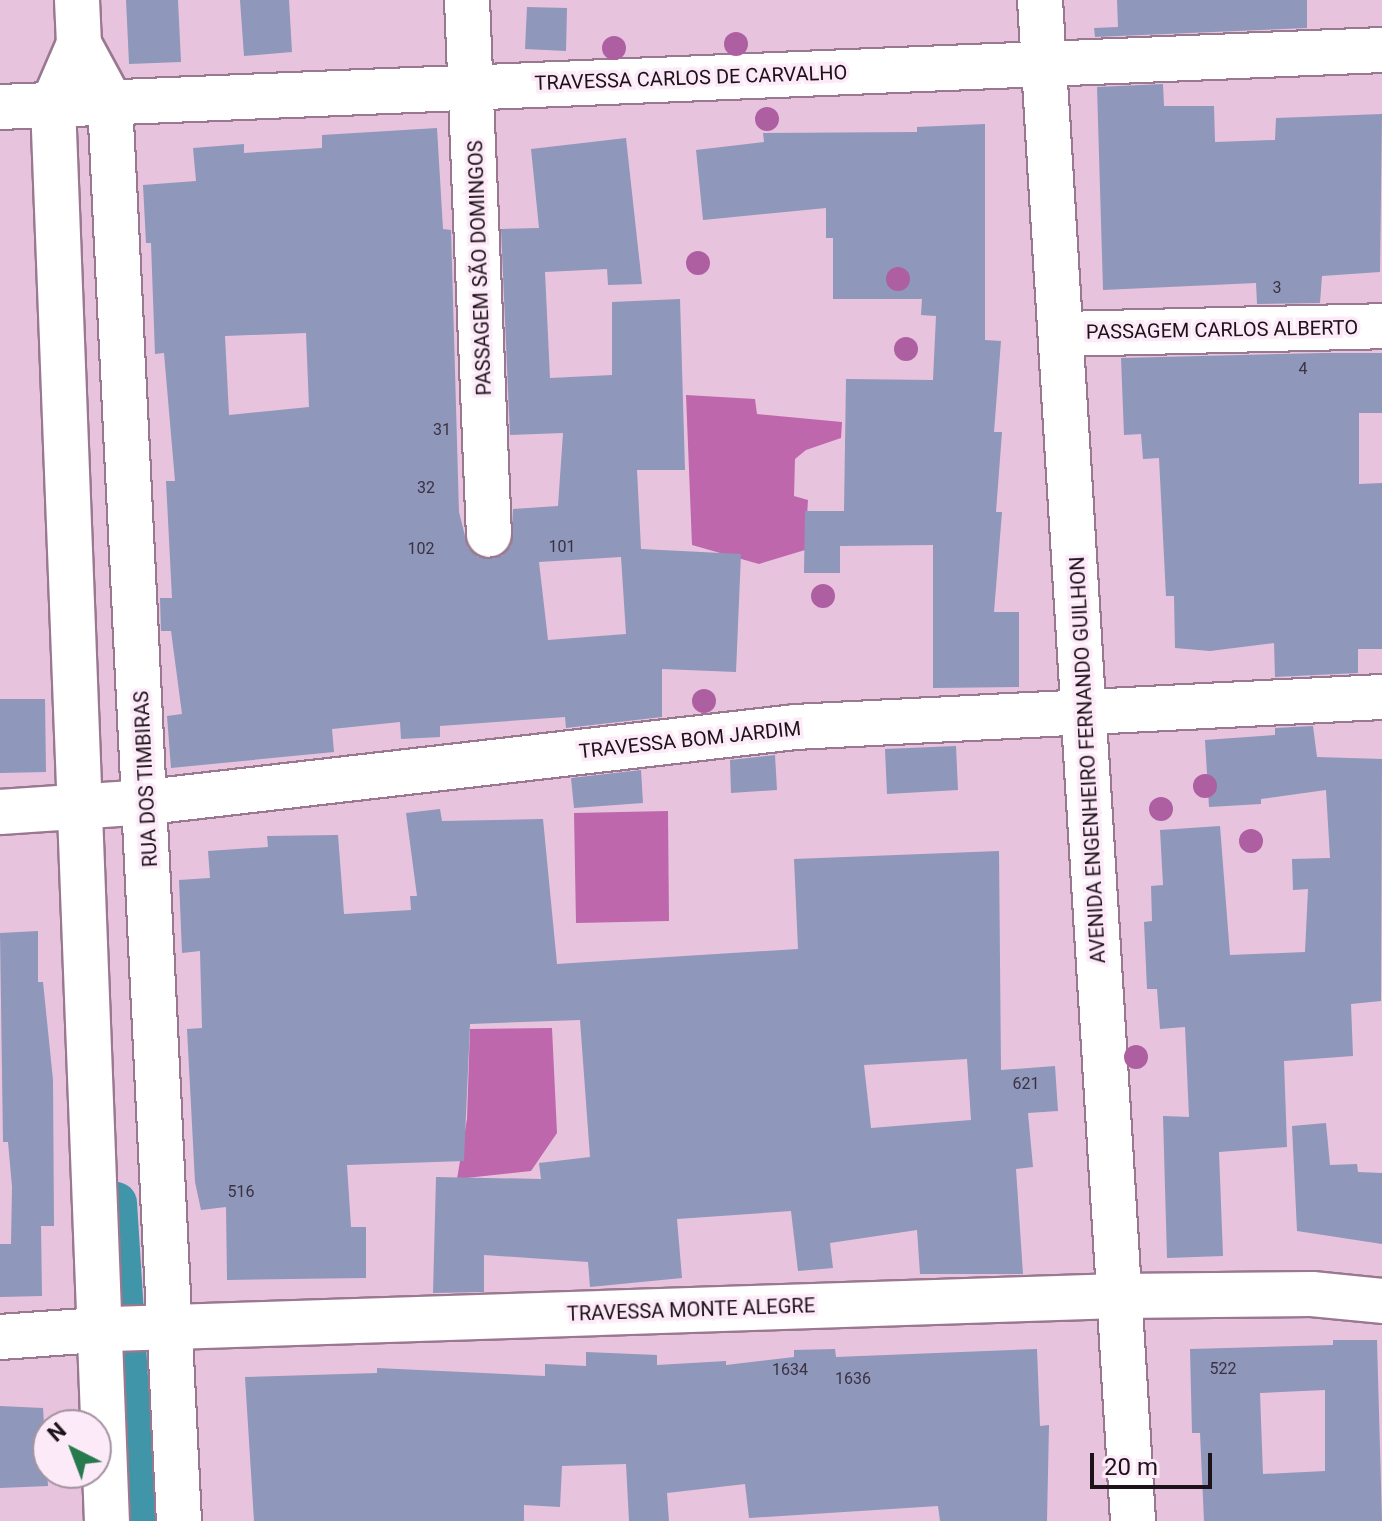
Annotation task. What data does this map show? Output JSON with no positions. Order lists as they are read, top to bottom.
{
  "streets": {
    "street": [
      "TRAVESSA CARLOS DE CARVALHO",
      "PASSAGEM SÃO DOMINGOS",
      "PASSAGEM CARLOS ALBERTO",
      "TRAVESSA BOM JARDIM",
      "AVENIDA ENGENHEIRO FERNANDO GUILHON",
      "RUA DOS TIMBIRAS",
      "TRAVESSA MONTE ALEGRE"
    ]
  },
  "crossings": [
    ["TRAVESSA CARLOS DE CARVALHO", "PASSAGEM SÃO DOMINGOS"],
    ["TRAVESSA CARLOS DE CARVALHO", "AVENIDA ENGENHEIRO FERNANDO GUILHON"],
    ["TRAVESSA CARLOS DE CARVALHO", "RUA DOS TIMBIRAS"],
    ["PASSAGEM CARLOS ALBERTO", "AVENIDA ENGENHEIRO FERNANDO GUILHON"],
    ["TRAVESSA BOM JARDIM", "AVENIDA ENGENHEIRO FERNANDO GUILHON"],
    ["TRAVESSA BOM JARDIM", "RUA DOS TIMBIRAS"],
    ["AVENIDA ENGENHEIRO FERNANDO GUILHON", "TRAVESSA MONTE ALEGRE"],
    ["RUA DOS TIMBIRAS", "TRAVESSA MONTE ALEGRE"]
  ],
  "house_numbers": [
    "3",
    "4",
    "31",
    "32",
    "101",
    "102",
    "621",
    "516",
    "522",
    "1634",
    "1636"
  ],
  "scale_bar": "20 m",
  "north": "top left"
}
